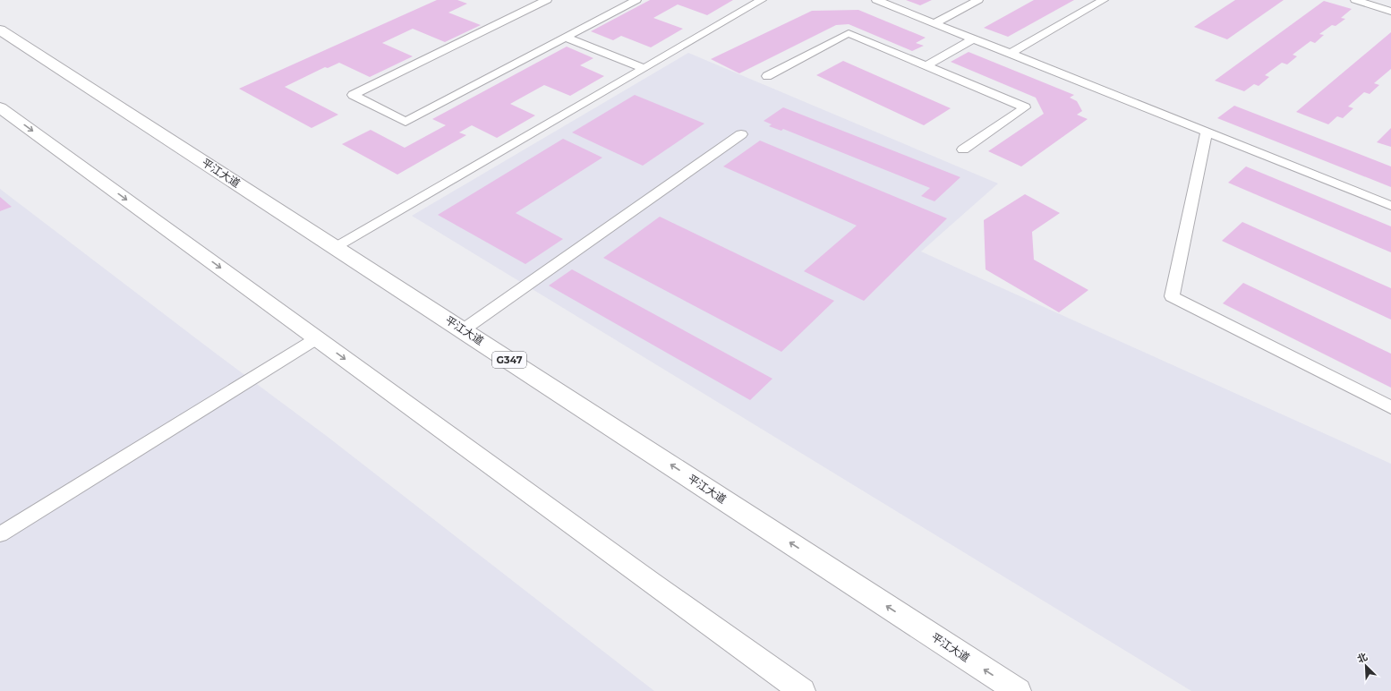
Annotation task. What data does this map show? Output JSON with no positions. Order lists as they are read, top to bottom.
{
  "streets": {
    "highway": ["平江大道", "G347"]
  },
  "north": "top left"
}
